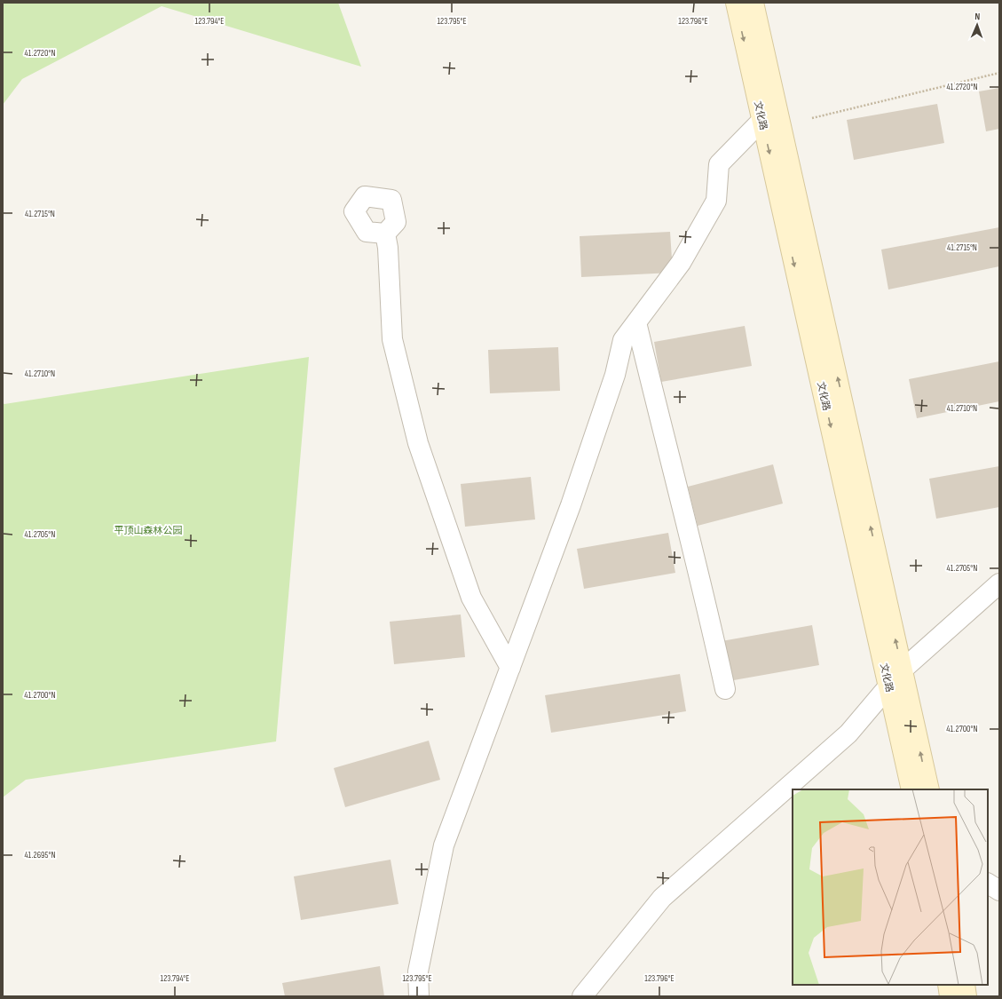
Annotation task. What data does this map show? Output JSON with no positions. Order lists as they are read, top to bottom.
{
  "streets": {
    "street": ["文化路"]
  },
  "parks": ["平顶山森林公园"],
  "north": "top",
  "coordinates": [
    "123.794°E",
    "123.795°E",
    "123.796°E",
    "41.2720°N",
    "41.2715°N",
    "41.2710°N",
    "41.2705°N",
    "41.2700°N",
    "41.2695°N"
  ]
}
